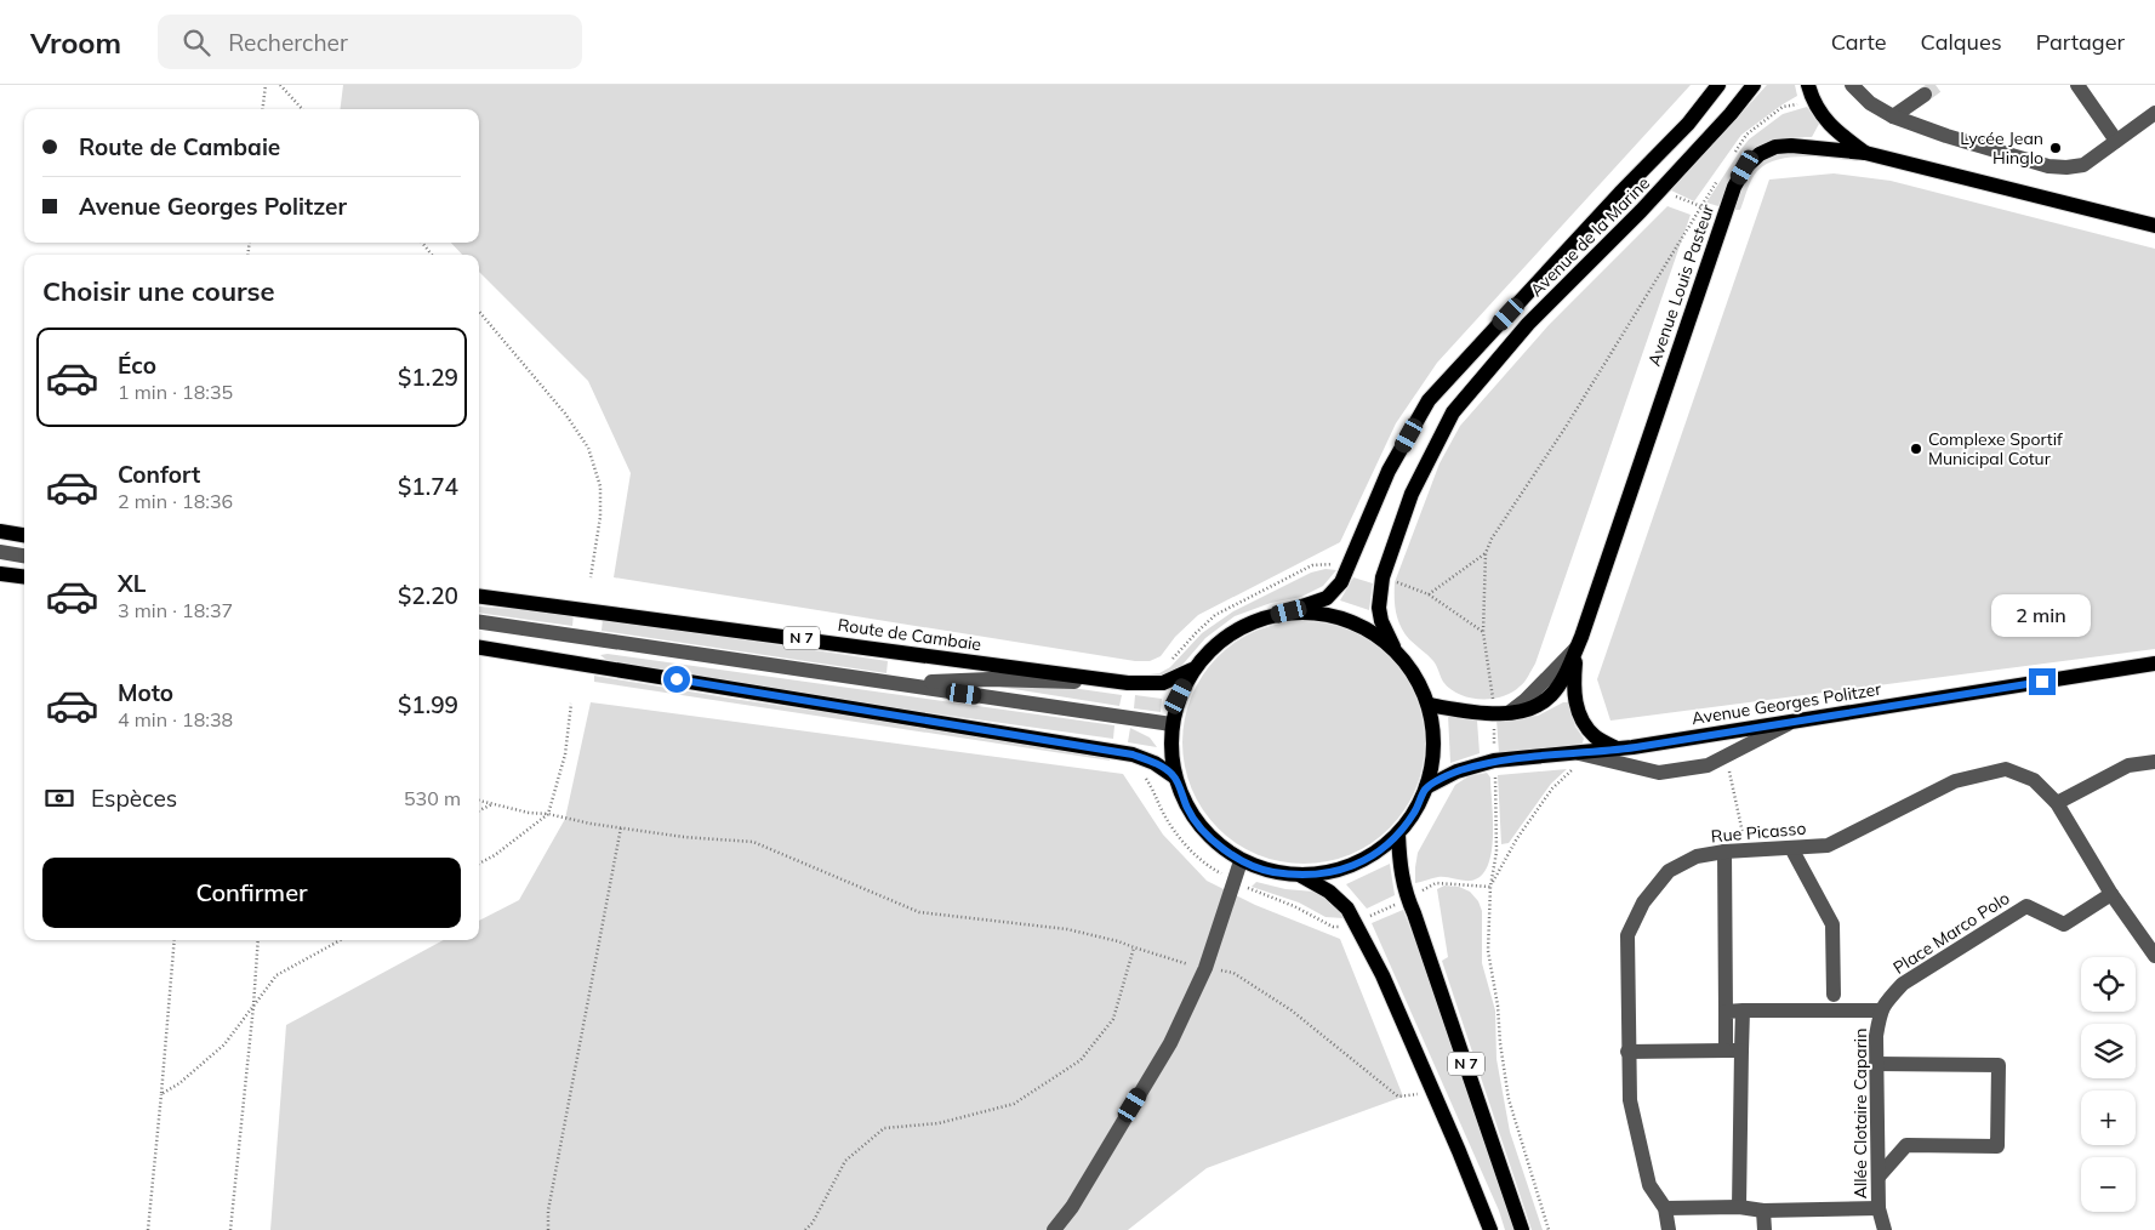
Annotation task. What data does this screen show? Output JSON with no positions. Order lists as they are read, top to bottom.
{
  "streets": {
    "main road": [
      "Avenue de la Marine",
      "Avenue Louis Pasteur",
      "Route de Cambaie",
      "N 7",
      "Avenue Georges Politzer"
    ],
    "street": ["Rue Picasso", "Place Marco Polo", "Allée Clotaire Caparin"]
  },
  "crossings": [
    ["Rue Picasso", "Place Marco Polo"],
    ["Place Marco Polo", "Allée Clotaire Caparin"]
  ],
  "places": ["Lycée Jean Hinglo", "Complexe Sportif Municipal Cotur"],
  "page": {
    "header": "Vroom",
    "search": "Rechercher",
    "nav": ["Carte", "Calques", "Partager"],
    "banner": ["Route de Cambaie", "Avenue Georges Politzer"],
    "heading": "Choisir une course",
    "list": [
      {
        "name": "Éco",
        "note": "1 min · 18:35",
        "value": "$1.29"
      },
      {
        "name": "Confort",
        "note": "2 min · 18:36",
        "value": "$1.74"
      },
      {
        "name": "XL",
        "note": "3 min · 18:37",
        "value": "$2.20"
      },
      {
        "name": "Moto",
        "note": "4 min · 18:38",
        "value": "$1.99"
      }
    ],
    "bubble": "2 min",
    "pay": ["Espèces", "530 m"],
    "buttons": "Confirmer",
    "map_buttons": ["+", "−"]
  }
}
